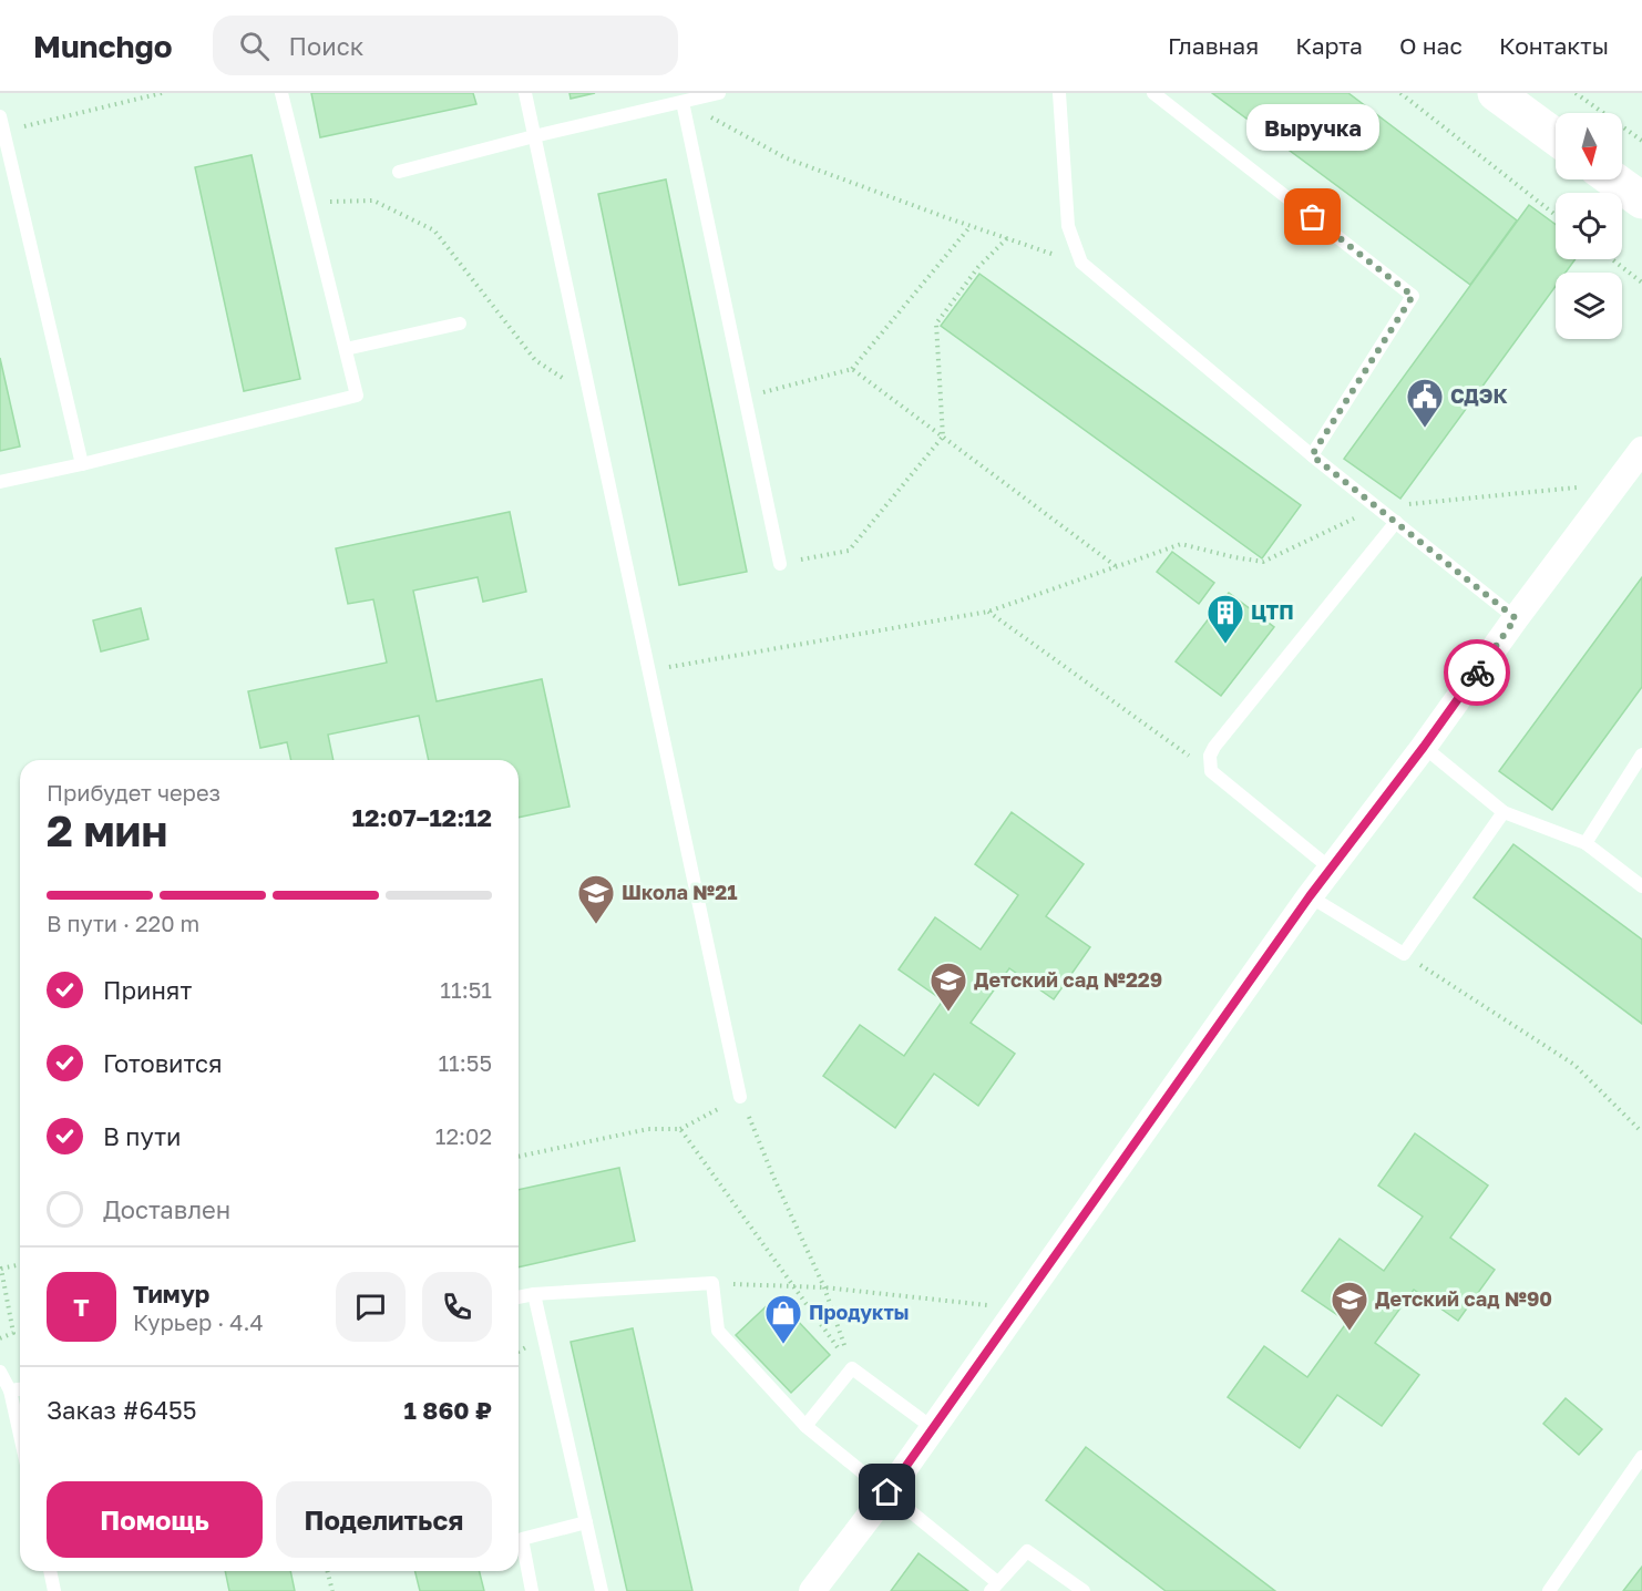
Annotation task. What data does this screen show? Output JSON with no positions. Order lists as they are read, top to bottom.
{
  "places": {
    "other": ["Выручка"],
    "public building": ["СДЭК"],
    "building": ["ЦТП"],
    "school or university": ["Школа №21", "Детский сад №229", "Детский сад №90"],
    "shop": ["Продукты"]
  },
  "north": "bottom",
  "page": {
    "header": "Munchgo",
    "search": "Поиск",
    "nav": [
      "Главная",
      "Карта",
      "О нас",
      "Контакты"
    ],
    "bubble": "Выручка",
    "heading": ["2 мин", "Прибудет через", "12:07–12:12"],
    "panel": [
      "Тимур",
      "Курьер · 4.4",
      "Заказ #6455",
      "1 860 ₽"
    ],
    "bar": "В пути · 220 m",
    "list": [
      ["Принят", "11:51"],
      ["Готовится", "11:55"],
      ["В пути", "12:02"],
      "Доставлен"
    ],
    "round": "Т",
    "buttons": ["Помощь", "Поделиться"]
  }
}
